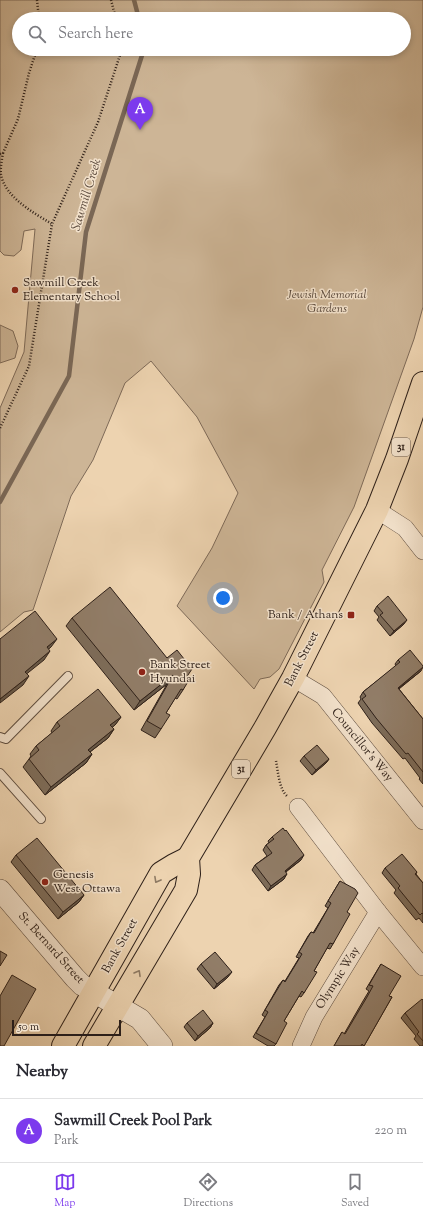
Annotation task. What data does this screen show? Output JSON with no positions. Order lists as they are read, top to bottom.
{
  "streets": {
    "main road": ["31", "Bank Street"],
    "street": ["Councillor's Way", "St. Bernard Street", "Olympic Way"]
  },
  "crossings": [
    ["Bank Street", "Councillor's Way"],
    ["Bank Street", "St. Bernard Street"]
  ],
  "water": ["Sawmill Creek"],
  "parks": ["Jewish Memorial Gardens"],
  "places": {
    "other": ["Sawmill Creek Elementary School", "Bank Street Hyundai", "Genesis West Ottawa"],
    "transit": ["Bank / Athans"]
  },
  "scale_bar": "50 m",
  "page": {
    "search": "Search here",
    "pins": "A",
    "scale": "50 m",
    "heading": "Nearby",
    "list": [
      {
        "mark": "A",
        "name": "Sawmill Creek Pool Park",
        "note": "Park",
        "value": "220 m"
      }
    ],
    "nav": ["Map", "Directions", "Saved"]
  }
}
